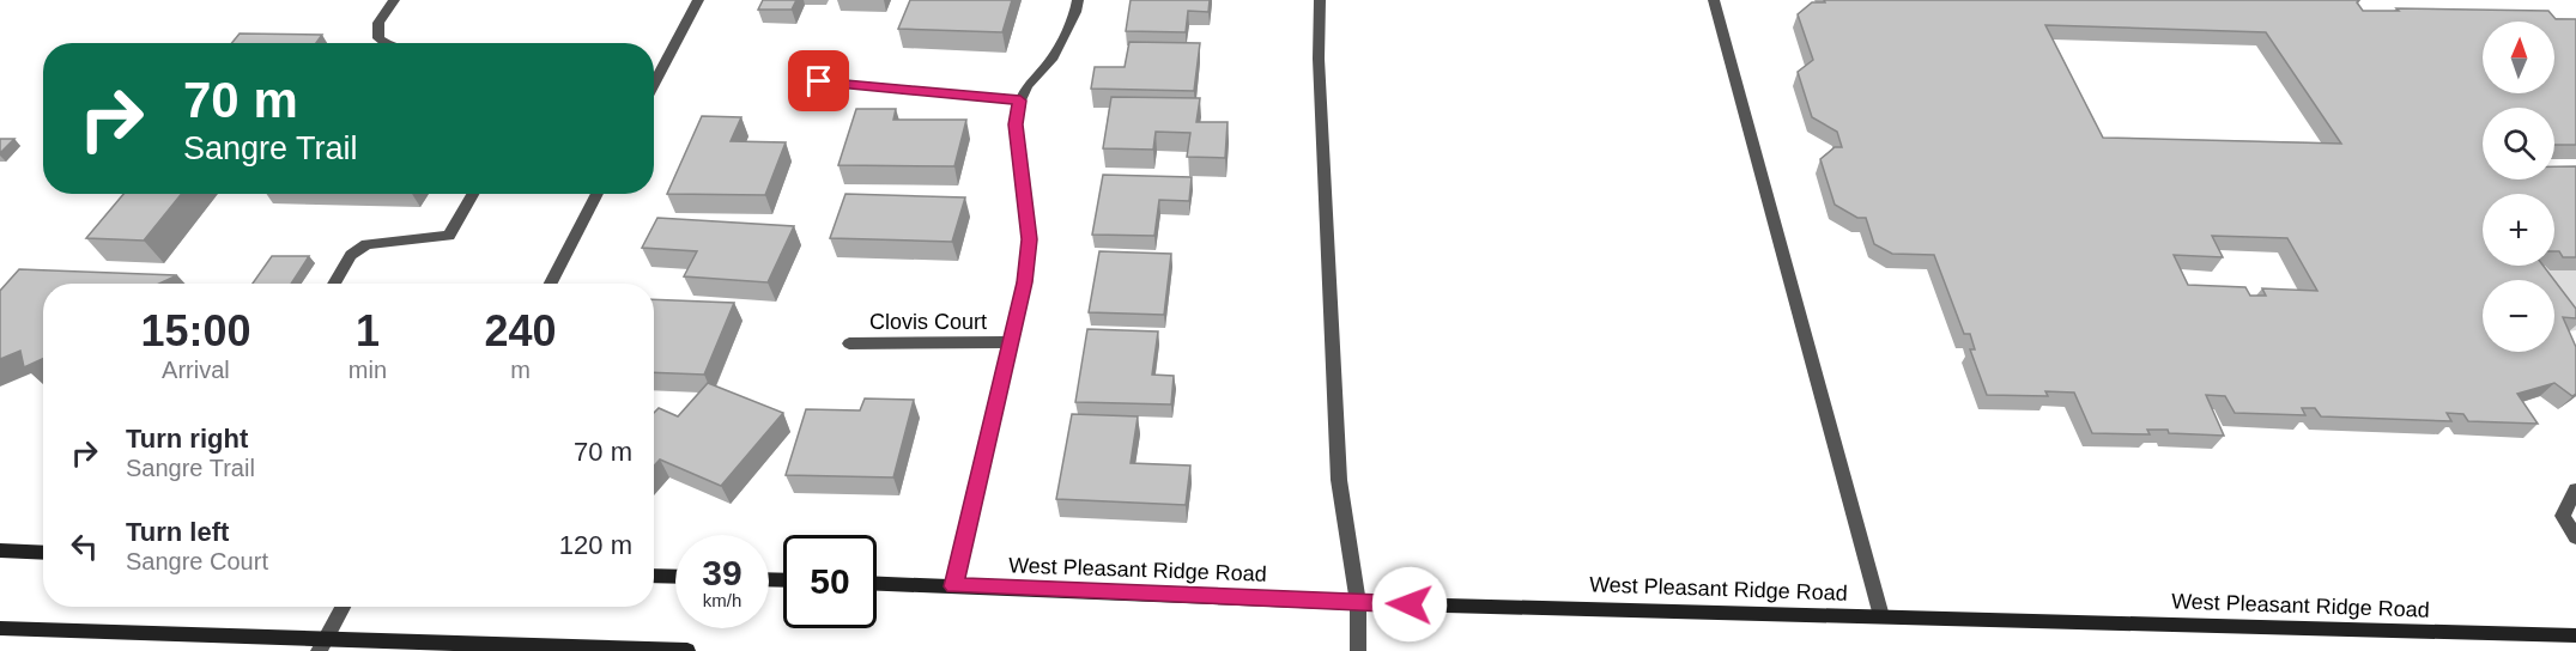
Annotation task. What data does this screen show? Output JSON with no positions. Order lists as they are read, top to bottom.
{
  "streets": {
    "main road": ["West Pleasant Ridge Road"],
    "street": ["Clovis Court"]
  },
  "north": "top",
  "page": {
    "map_buttons": ["+", "−"],
    "turn": ["70 m", "Sangre Trail"],
    "eta": [
      "15:00",
      "Arrival",
      "1",
      "min",
      "240",
      "m"
    ],
    "list": [
      {
        "name": "Turn right",
        "note": "Sangre Trail",
        "value": "70 m"
      },
      {
        "name": "Turn left",
        "note": "Sangre Court",
        "value": "120 m"
      }
    ],
    "speed": "39 km/h",
    "limit": "50"
  }
}
